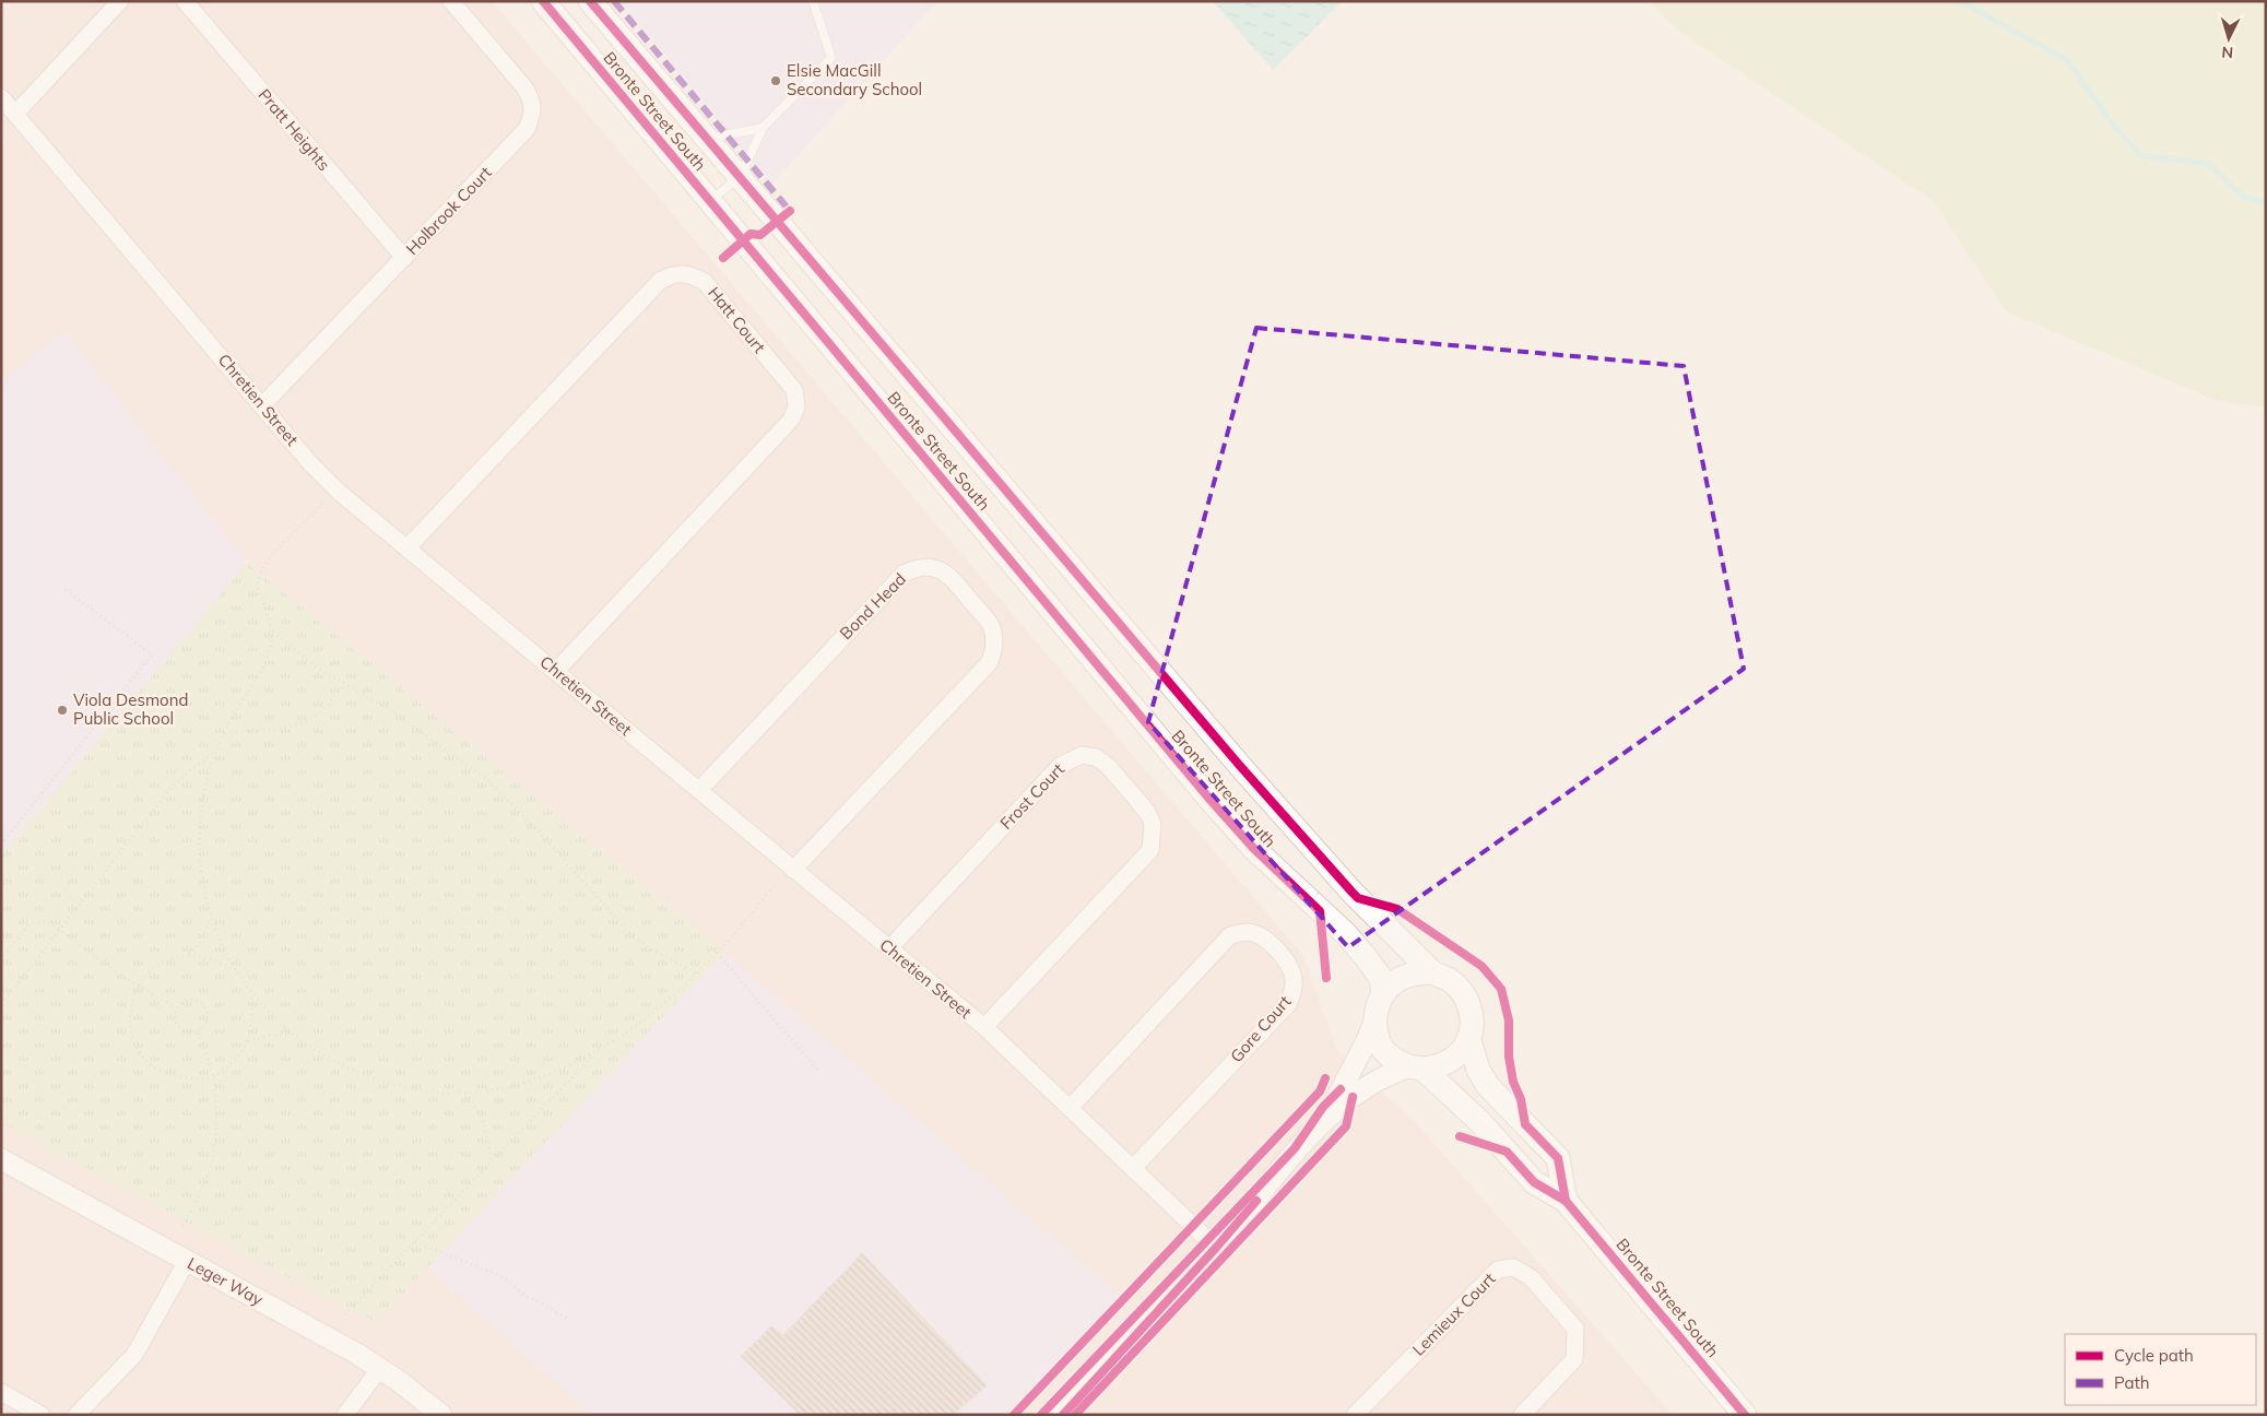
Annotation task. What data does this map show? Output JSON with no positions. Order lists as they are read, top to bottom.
{
  "streets": {
    "main road": ["Bronte Street South"],
    "street": [
      "Pratt Heights",
      "Holbrook Court",
      "Hatt Court",
      "Chretien Street",
      "Bond Head",
      "Frost Court",
      "Gore Court",
      "Leger Way",
      "Lemieux Court"
    ]
  },
  "crossings": [
    ["Pratt Heights", "Holbrook Court"],
    ["Holbrook Court", "Chretien Street"],
    ["Hatt Court", "Chretien Street"],
    ["Chretien Street", "Bond Head"],
    ["Chretien Street", "Frost Court"],
    ["Chretien Street", "Gore Court"]
  ],
  "places": ["Elsie MacGill Secondary School", "Viola Desmond Public School"],
  "legend": ["Cycle path", "Path"],
  "north": "bottom"
}
